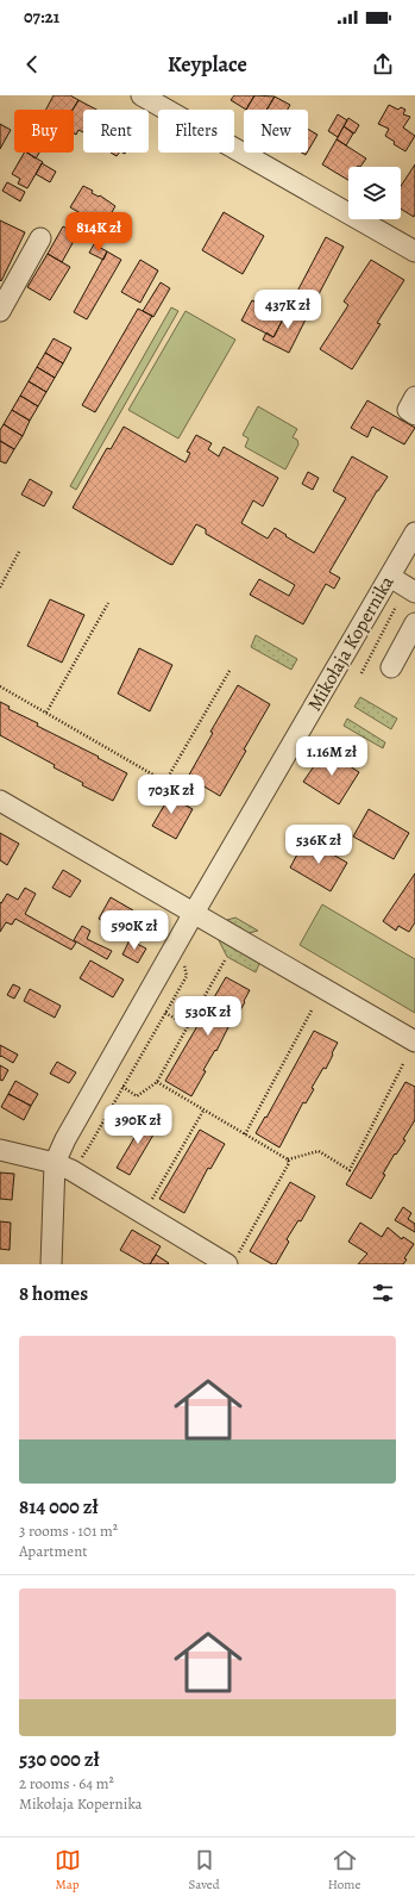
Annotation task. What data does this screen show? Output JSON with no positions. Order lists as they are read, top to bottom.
{
  "streets": {
    "street": ["Mikołaja Kopernika"]
  },
  "page": {
    "status": "07:21",
    "header": "Keyplace",
    "chip": [
      "Buy",
      "Rent",
      "Filters",
      "New"
    ],
    "price": [
      "814K zł",
      "437K zł",
      "1.16M zł",
      "703K zł",
      "536K zł",
      "590K zł",
      "530K zł",
      "390K zł"
    ],
    "heading": "8 homes",
    "list": [
      {
        "name": "814 000 zł",
        "note": "3 rooms · 101 m² · Apartment"
      },
      {
        "name": "530 000 zł",
        "note": "2 rooms · 64 m² · Mikołaja Kopernika"
      }
    ],
    "tabs": ["Map", "Saved", "Home"]
  }
}
